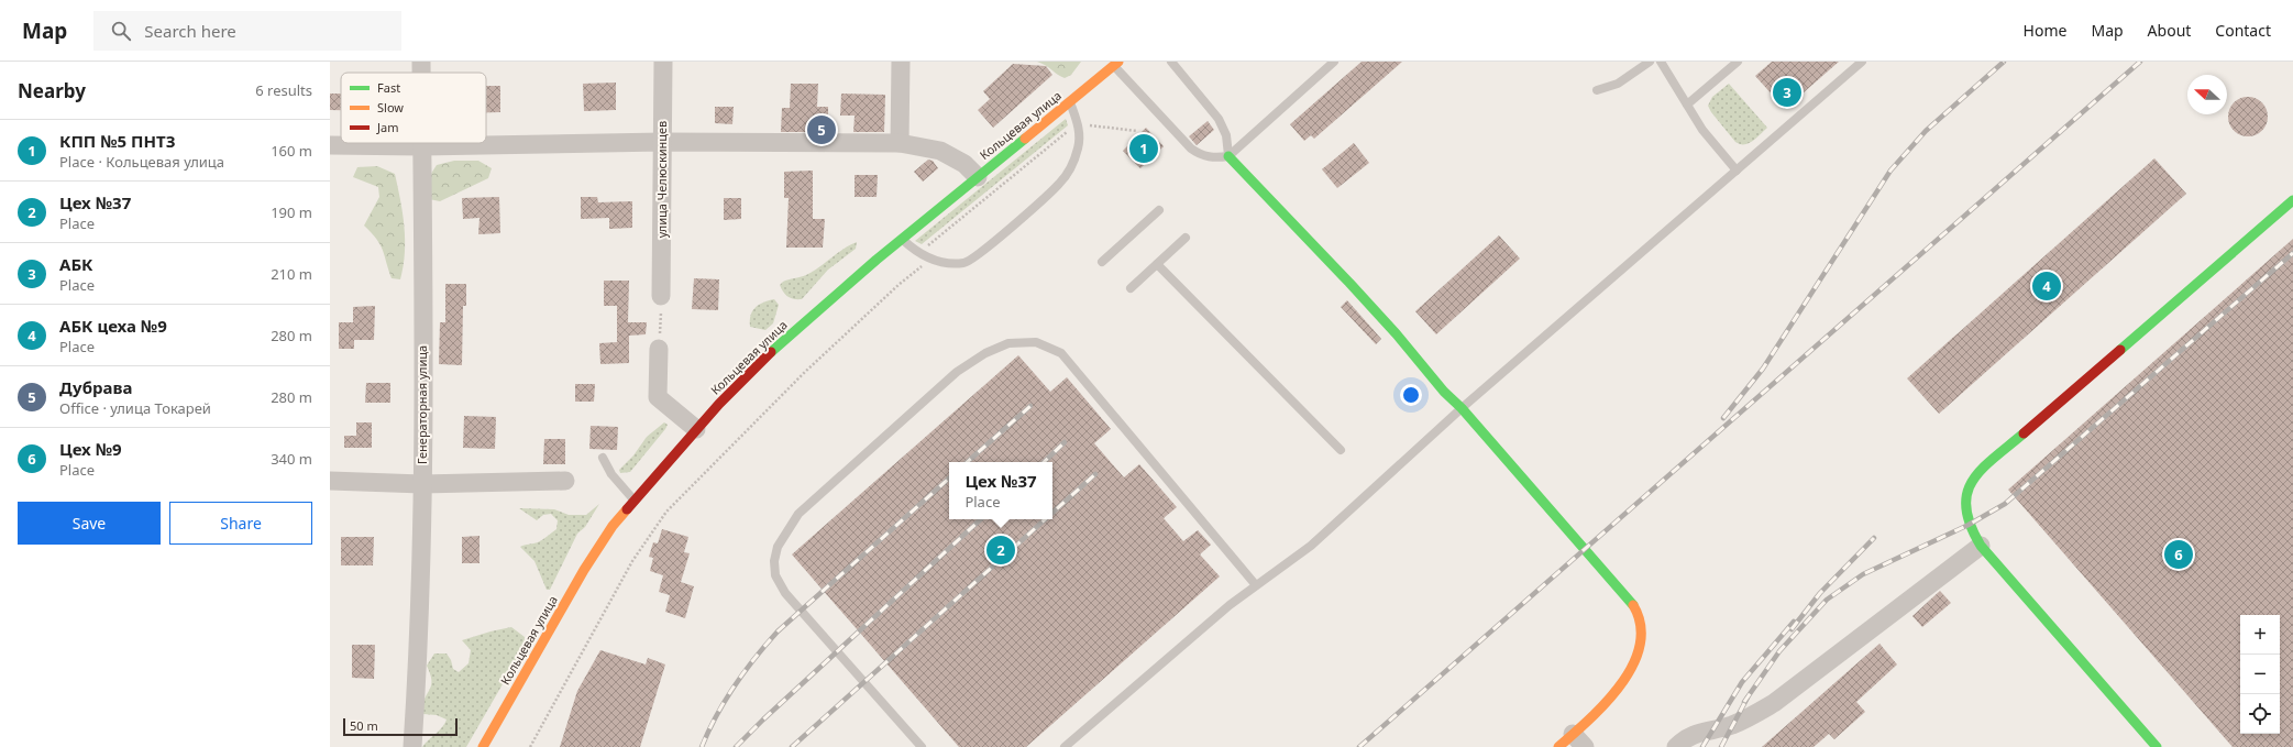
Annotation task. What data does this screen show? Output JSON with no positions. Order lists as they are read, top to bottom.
{
  "streets": {
    "street": ["Кольцевая улица", "улица Челюскинцев", "Генераторная улица"]
  },
  "legend": ["Fast", "Slow", "Jam"],
  "scale_bar": "50 m",
  "north": "left",
  "page": {
    "header": "Map",
    "search": "Search here",
    "nav": [
      "Home",
      "Map",
      "About",
      "Contact"
    ],
    "heading": ["Nearby", "6 results"],
    "pins": [
      "3",
      "5",
      "1",
      "4",
      "2",
      "6"
    ],
    "list": [
      {
        "mark": "1",
        "name": "КПП №5 ПНТЗ",
        "note": "Place · Кольцевая улица",
        "value": "160 m"
      },
      {
        "mark": "2",
        "name": "Цех №37",
        "note": "Place",
        "value": "190 m"
      },
      {
        "mark": "3",
        "name": "АБК",
        "note": "Place",
        "value": "210 m"
      },
      {
        "mark": "4",
        "name": "АБК цеха №9",
        "note": "Place",
        "value": "280 m"
      },
      {
        "mark": "5",
        "name": "Дубрава",
        "note": "Office · улица Токарей",
        "value": "280 m"
      },
      {
        "mark": "6",
        "name": "Цех №9",
        "note": "Place",
        "value": "340 m"
      }
    ],
    "popup": ["Цех №37", "Place"],
    "buttons": ["Save", "Share"],
    "map_buttons": ["+", "−"],
    "scale": "50 m"
  }
}
